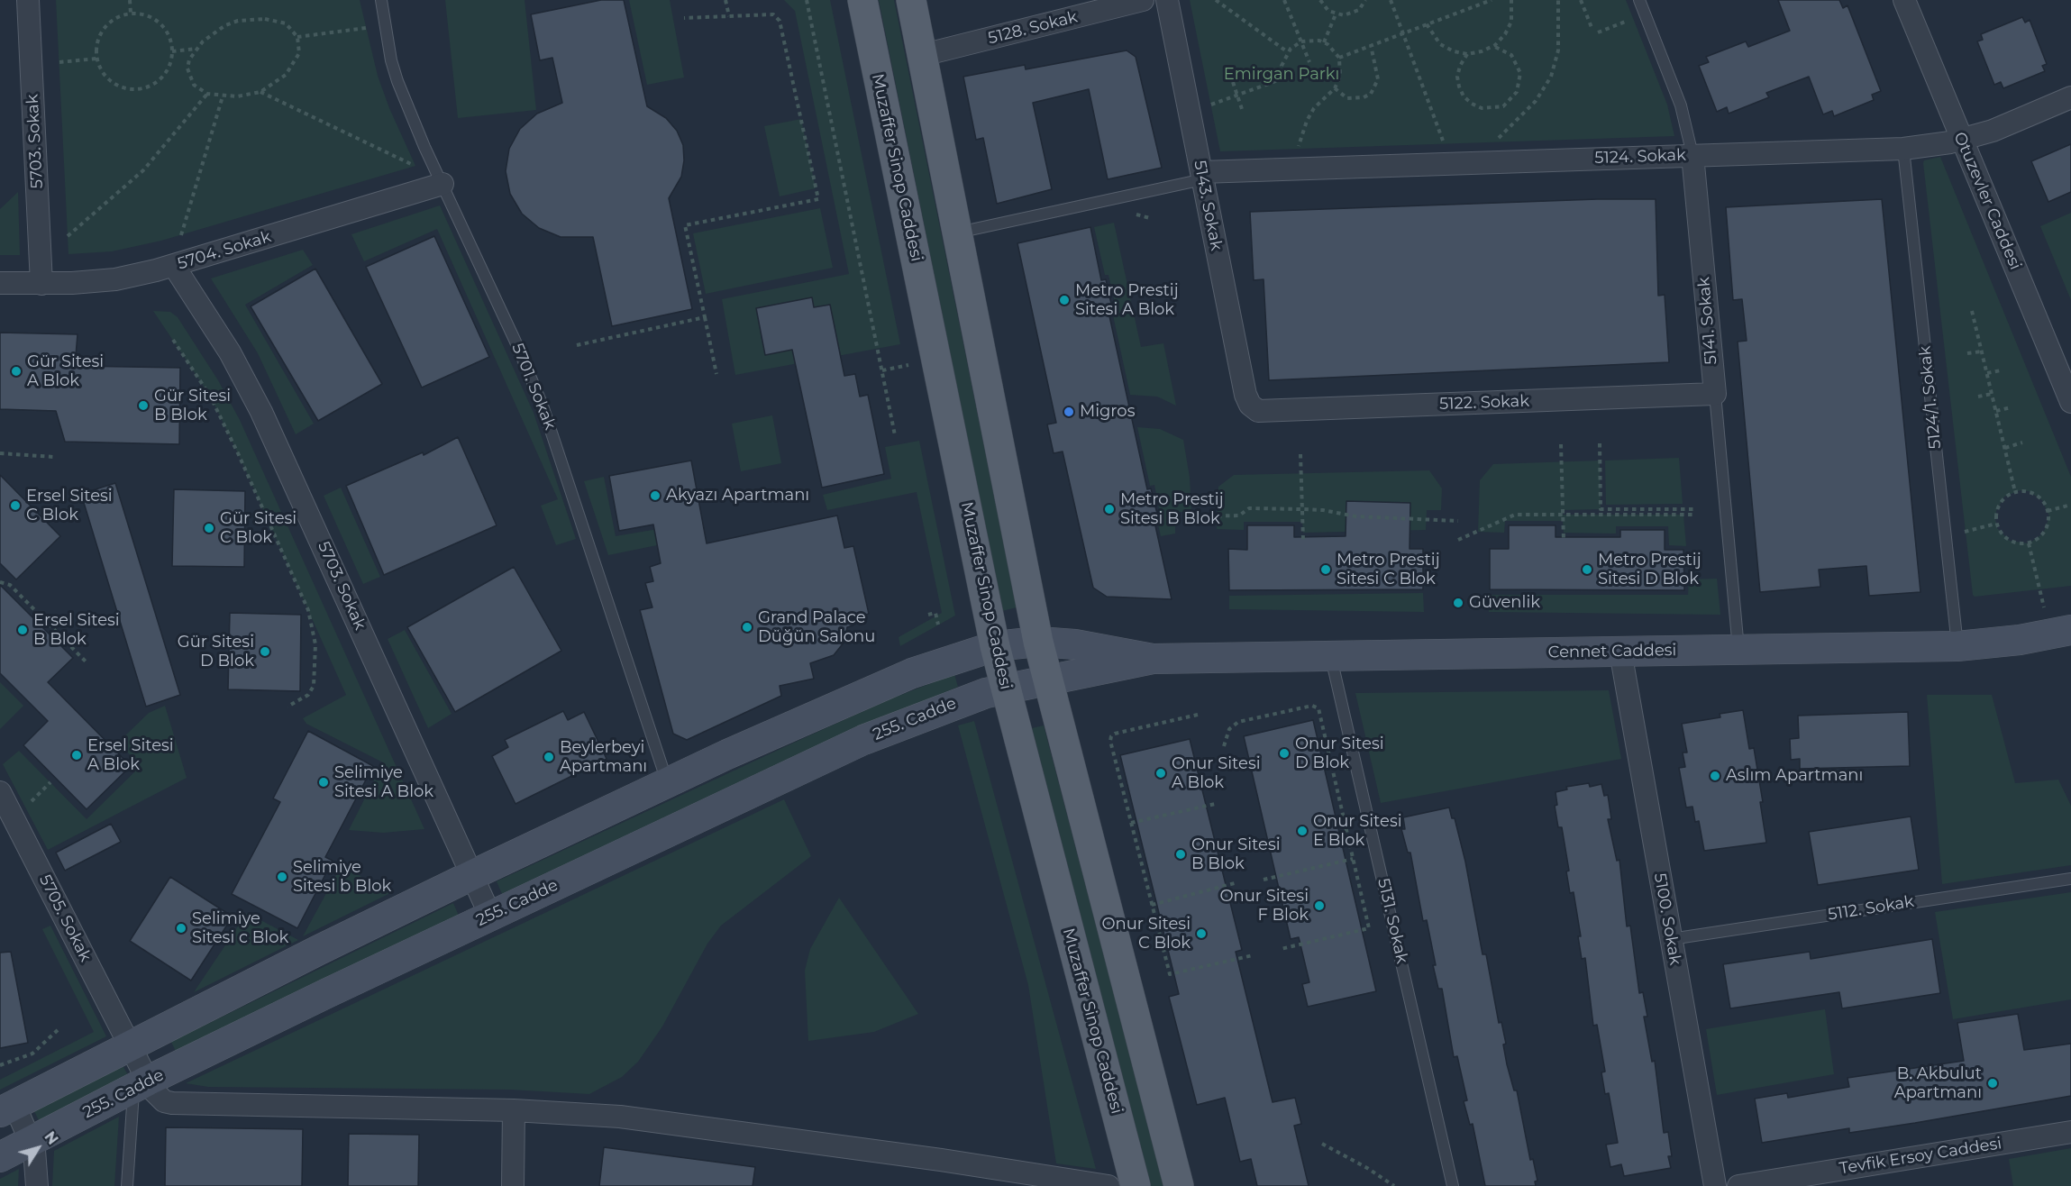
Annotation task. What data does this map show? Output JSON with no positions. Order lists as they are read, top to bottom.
{
  "streets": {
    "main road": ["Muzaffer Sinop Caddesi", "Cennet Caddesi", "255. Cadde"],
    "street": [
      "5128. Sokak",
      "5703. Sokak",
      "5124. Sokak",
      "Otuzevler Caddesi",
      "5143. Sokak",
      "5704. Sokak",
      "5141. Sokak",
      "5122. Sokak",
      "5705. Sokak",
      "5100. Sokak",
      "Tevfik Ersoy Caddesi"
    ],
    "lane": [
      "5701. Sokak",
      "5124/1. Sokak",
      "5112. Sokak",
      "5131. Sokak"
    ]
  },
  "crossings": [
    ["5703. Sokak", "5704. Sokak"],
    ["5703. Sokak", "255. Cadde"],
    ["5124. Sokak", "Otuzevler Caddesi"],
    ["5124. Sokak", "5143. Sokak"],
    ["5124. Sokak", "5141. Sokak"],
    ["5124. Sokak", "5124/1. Sokak"],
    ["Muzaffer Sinop Caddesi", "255. Cadde"],
    ["5143. Sokak", "5122. Sokak"],
    ["5704. Sokak", "5701. Sokak"],
    ["5141. Sokak", "5122. Sokak"],
    ["5141. Sokak", "Cennet Caddesi"],
    ["5124/1. Sokak", "Cennet Caddesi"],
    ["Cennet Caddesi", "255. Cadde"],
    ["Cennet Caddesi", "5100. Sokak"],
    ["Cennet Caddesi", "5131. Sokak"],
    ["255. Cadde", "5705. Sokak"],
    ["5112. Sokak", "5100. Sokak"]
  ],
  "parks": ["Emirgan Parkı"],
  "places": [
    "Metro Prestij Sitesi A Blok",
    "Gür Sitesi A Blok",
    "Gür Sitesi B Blok",
    "Migros",
    "Akyazı Apartmanı",
    "Ersel Sitesi C Blok",
    "Metro Prestij Sitesi B Blok",
    "Gür Sitesi C Blok",
    "Metro Prestij Sitesi C Blok",
    "Metro Prestij Sitesi D Blok",
    "Güvenlik",
    "Grand Palace Düğün Salonu",
    "Ersel Sitesi B Blok",
    "Gür Sitesi D Blok",
    "Onur Sitesi D Blok",
    "Ersel Sitesi A Blok",
    "Beylerbeyi Apartmanı",
    "Onur Sitesi A Blok",
    "Aslım Apartmanı",
    "Selimiye Sitesi A Blok",
    "Onur Sitesi E Blok",
    "Onur Sitesi B Blok",
    "Selimiye Sitesi b Blok",
    "Onur Sitesi F Blok",
    "Selimiye Sitesi c Blok",
    "Onur Sitesi C Blok",
    "B. Akbulut Apartmanı"
  ],
  "north": "top right"
}
